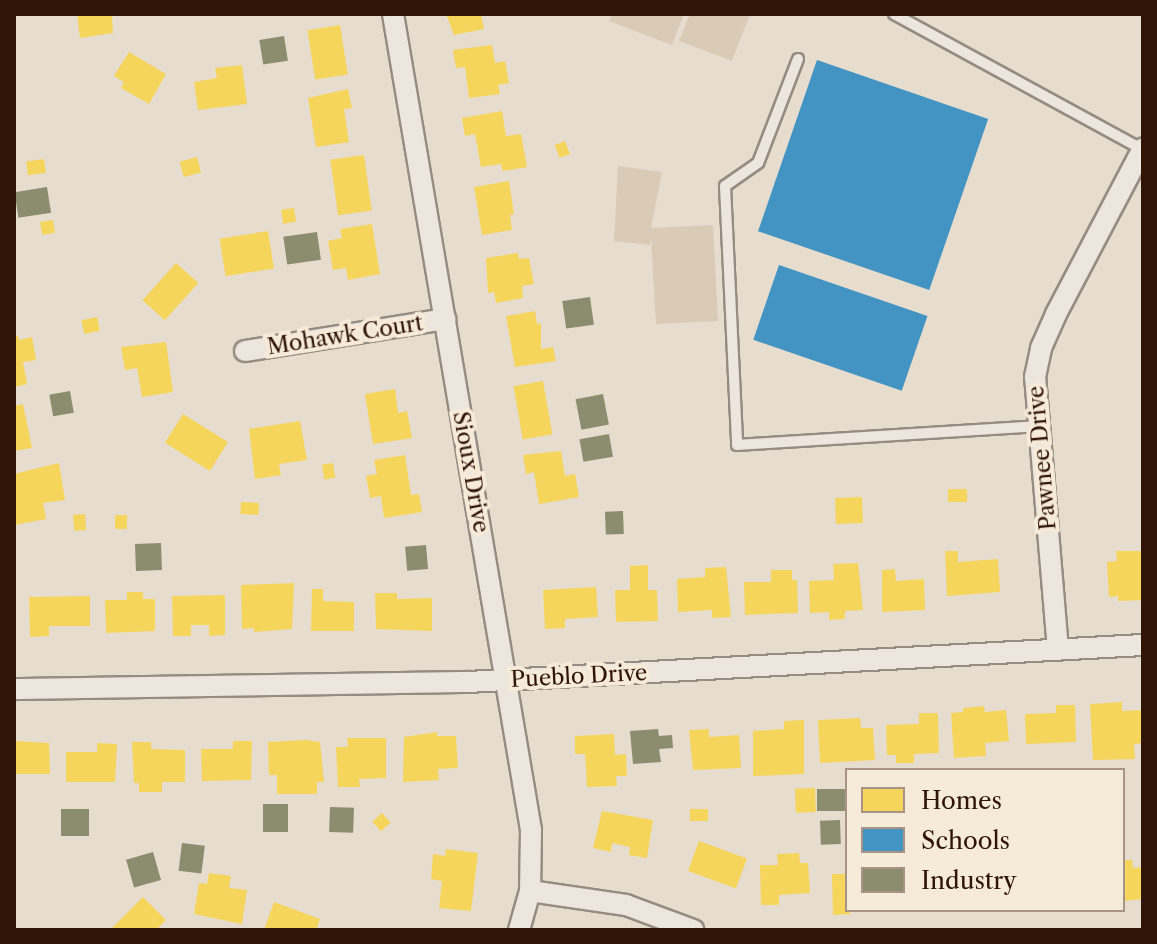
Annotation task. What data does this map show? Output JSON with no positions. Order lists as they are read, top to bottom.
{
  "streets": {
    "street": [
      "Mohawk Court",
      "Pawnee Drive",
      "Sioux Drive",
      "Pueblo Drive"
    ]
  },
  "crossings": [
    ["Mohawk Court", "Sioux Drive"],
    ["Pawnee Drive", "Pueblo Drive"],
    ["Sioux Drive", "Pueblo Drive"]
  ],
  "legend": ["Homes", "Schools", "Industry"]
}
